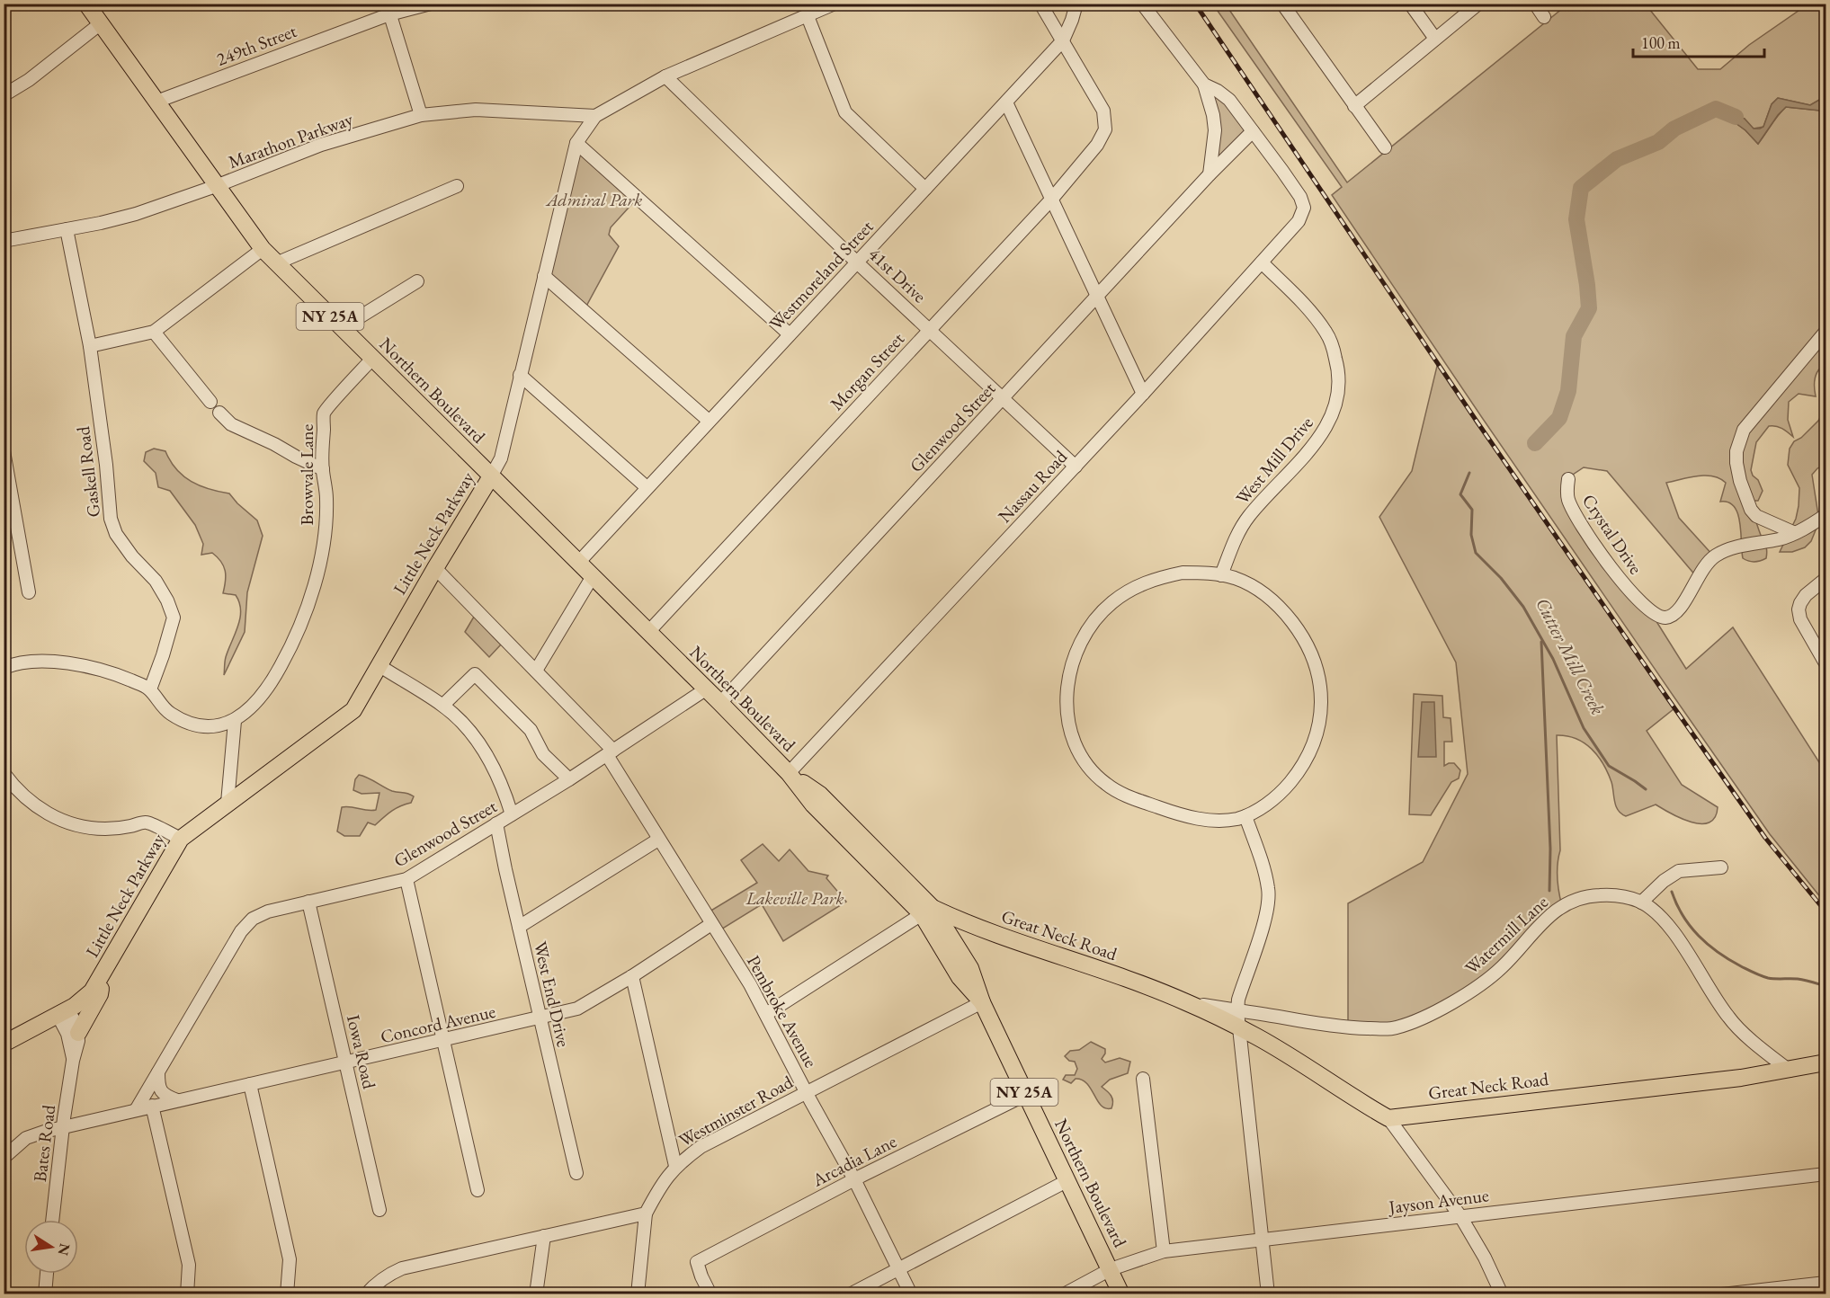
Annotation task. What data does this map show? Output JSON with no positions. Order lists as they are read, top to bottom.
{
  "streets": {
    "main road": [
      "NY 25A",
      "Northern Boulevard",
      "Little Neck Parkway",
      "Great Neck Road"
    ],
    "street": [
      "249th Street",
      "Marathon Parkway",
      "Westmoreland Street",
      "41st Drive",
      "Morgan Street",
      "Glenwood Street",
      "West Mill Drive",
      "Gaskell Road",
      "Browvale Lane",
      "Nassau Road",
      "Crystal Drive",
      "Watermill Lane",
      "West End Drive",
      "Pembroke Avenue",
      "Concord Avenue",
      "Iowa Road",
      "Westminster Road",
      "Bates Road",
      "Arcadia Lane",
      "Jayson Avenue"
    ]
  },
  "crossings": [
    ["249th Street", "Northern Boulevard"],
    ["Marathon Parkway", "Northern Boulevard"],
    ["Marathon Parkway", "Gaskell Road"],
    ["Marathon Parkway", "Little Neck Parkway"],
    ["Westmoreland Street", "41st Drive"],
    ["Westmoreland Street", "Morgan Street"],
    ["Westmoreland Street", "Northern Boulevard"],
    ["41st Drive", "Morgan Street"],
    ["41st Drive", "Glenwood Street"],
    ["41st Drive", "Nassau Road"],
    ["41st Drive", "Little Neck Parkway"],
    ["Morgan Street", "Northern Boulevard"],
    ["Northern Boulevard", "Glenwood Street"],
    ["Northern Boulevard", "Browvale Lane"],
    ["Northern Boulevard", "Nassau Road"],
    ["Northern Boulevard", "Little Neck Parkway"],
    ["Northern Boulevard", "Great Neck Road"],
    ["Northern Boulevard", "Westminster Road"],
    ["Northern Boulevard", "Arcadia Lane"],
    ["Northern Boulevard", "Jayson Avenue"],
    ["Glenwood Street", "Nassau Road"],
    ["Glenwood Street", "West End Drive"],
    ["Glenwood Street", "Pembroke Avenue"],
    ["Glenwood Street", "Concord Avenue"],
    ["Glenwood Street", "Iowa Road"],
    ["West Mill Drive", "Nassau Road"],
    ["Gaskell Road", "Browvale Lane"],
    ["Little Neck Parkway", "Pembroke Avenue"],
    ["Little Neck Parkway", "Bates Road"],
    ["Great Neck Road", "Watermill Lane"],
    ["West End Drive", "Concord Avenue"],
    ["Pembroke Avenue", "Concord Avenue"],
    ["Pembroke Avenue", "Westminster Road"],
    ["Pembroke Avenue", "Arcadia Lane"],
    ["Concord Avenue", "Iowa Road"],
    ["Concord Avenue", "Bates Road"]
  ],
  "water": ["Cutter Mill Creek"],
  "parks": ["Admiral Park", "Lakeville Park"],
  "scale_bar": "100 m",
  "north": "right"
}
